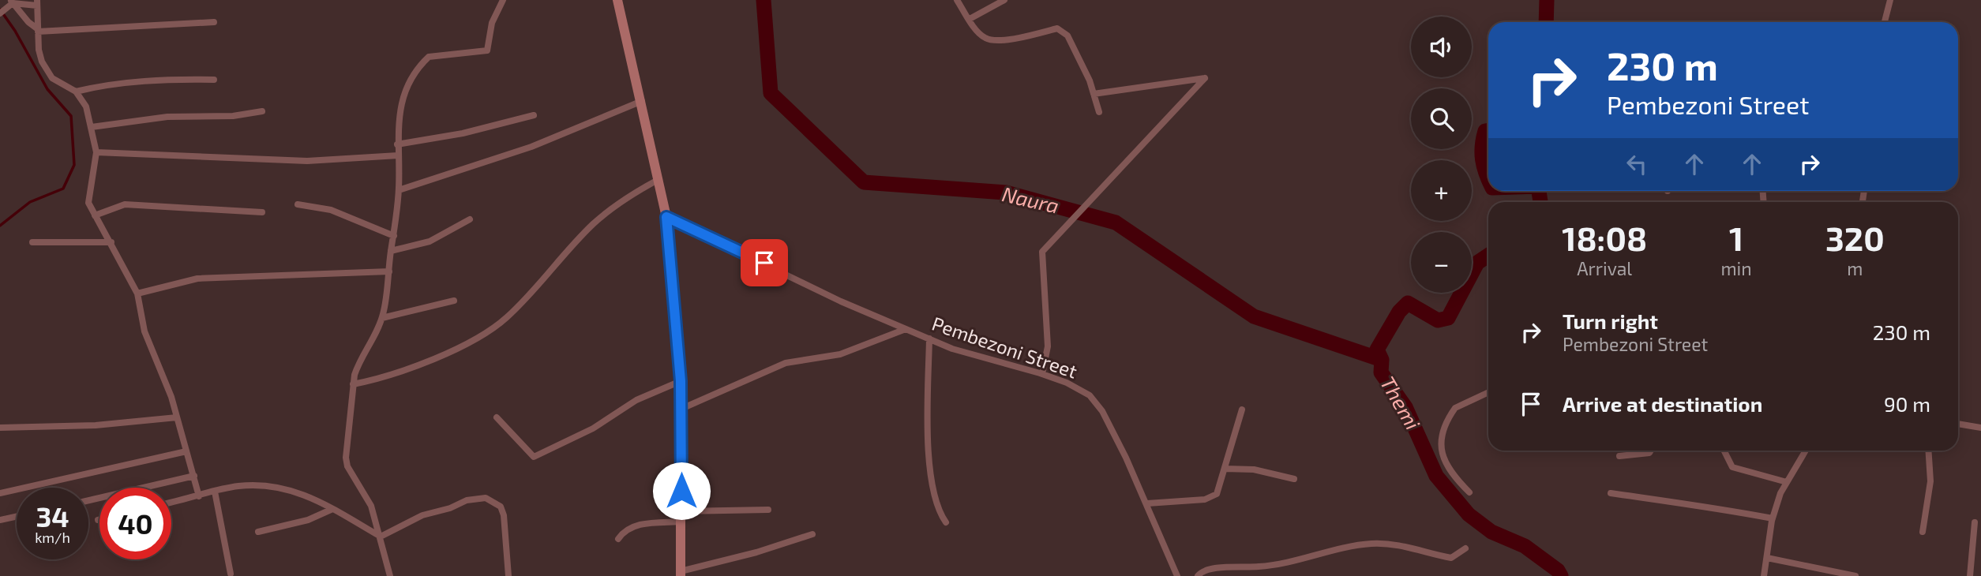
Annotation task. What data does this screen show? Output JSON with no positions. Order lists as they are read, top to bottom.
{
  "streets": {
    "street": ["Pembezoni Street"]
  },
  "water": ["Naura", "Themi"],
  "page": {
    "map_buttons": ["+", "−"],
    "turn": ["230 m", "Pembezoni Street"],
    "eta": [
      "18:08",
      "Arrival",
      "1",
      "min",
      "320",
      "m"
    ],
    "list": [
      {
        "name": "Turn right",
        "note": "Pembezoni Street",
        "value": "230 m"
      },
      {
        "name": "Arrive at destination",
        "value": "90 m"
      }
    ],
    "speed": "34 km/h",
    "limit": "40"
  }
}
